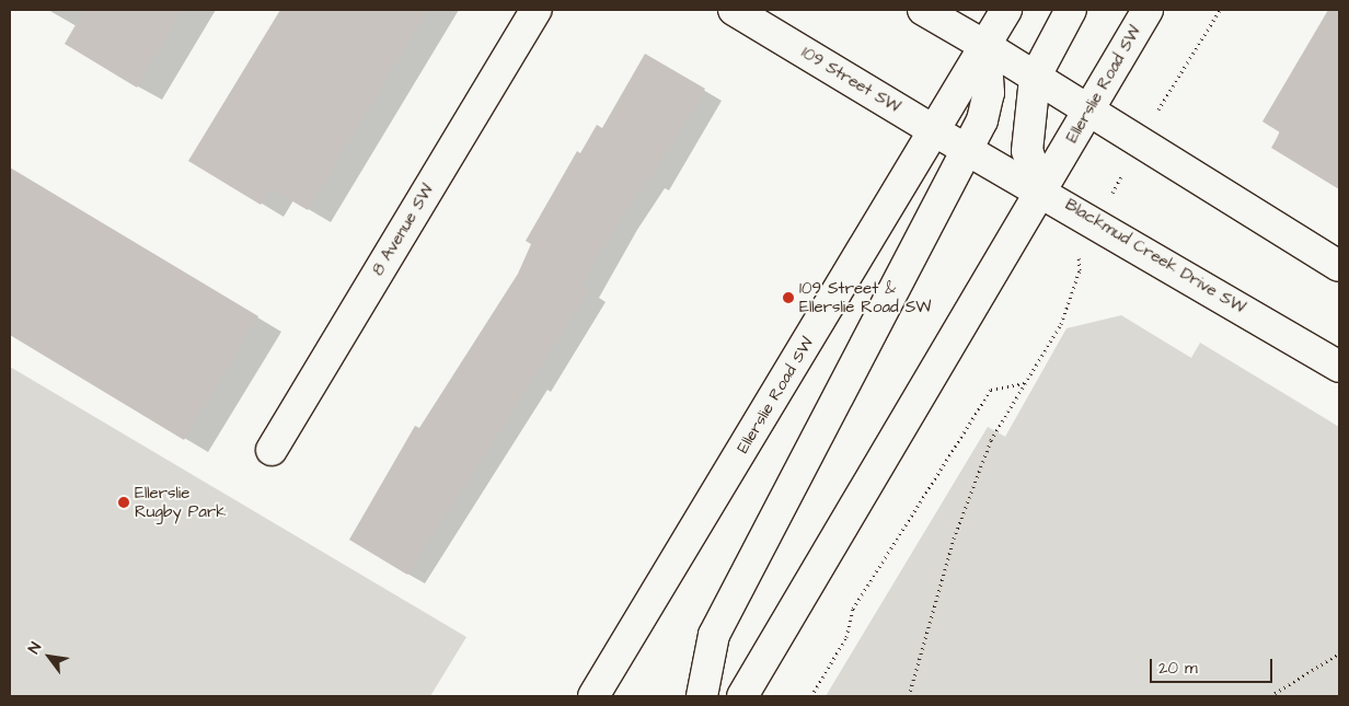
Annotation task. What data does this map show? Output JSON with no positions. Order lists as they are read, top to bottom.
{
  "streets": {
    "main road": [
      "109 Street SW",
      "Ellerslie Road SW",
      "8 Avenue SW",
      "Blackmud Creek Drive SW"
    ]
  },
  "crossings": [
    ["109 Street SW", "Ellerslie Road SW"],
    ["109 Street SW", "Blackmud Creek Drive SW"],
    ["Ellerslie Road SW", "Blackmud Creek Drive SW"]
  ],
  "places": ["109 Street & Ellerslie Road SW", "Ellerslie Rugby Park"],
  "scale_bar": "20 m",
  "north": "top left"
}
